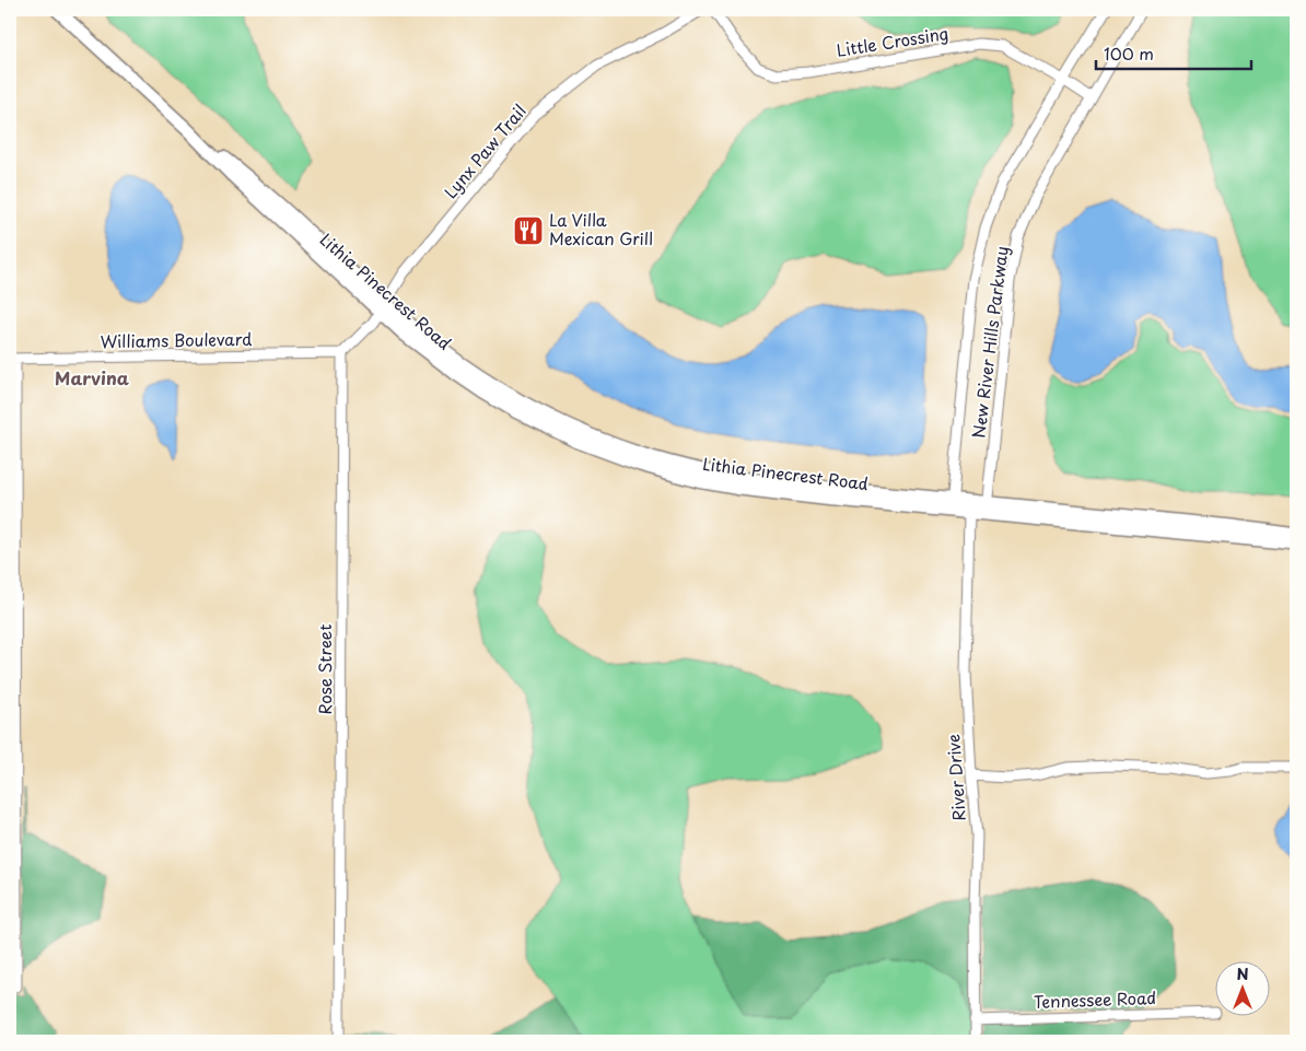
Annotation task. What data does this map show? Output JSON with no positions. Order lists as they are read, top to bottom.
{
  "streets": {
    "main road": ["Lithia Pinecrest Road"],
    "street": [
      "Little Crossing",
      "Lynx Paw Trail",
      "Williams Boulevard",
      "New River Hills Parkway",
      "Rose Street",
      "River Drive",
      "Tennessee Road"
    ]
  },
  "crossings": [
    ["Little Crossing", "New River Hills Parkway"],
    ["Lynx Paw Trail", "Lithia Pinecrest Road"],
    ["Lithia Pinecrest Road", "New River Hills Parkway"],
    ["Lithia Pinecrest Road", "River Drive"],
    ["Williams Boulevard", "Rose Street"],
    ["River Drive", "Tennessee Road"]
  ],
  "districts": ["Marvina"],
  "places": {
    "restaurant": ["La Villa Mexican Grill"]
  },
  "scale_bar": "100 m",
  "north": "top"
}
